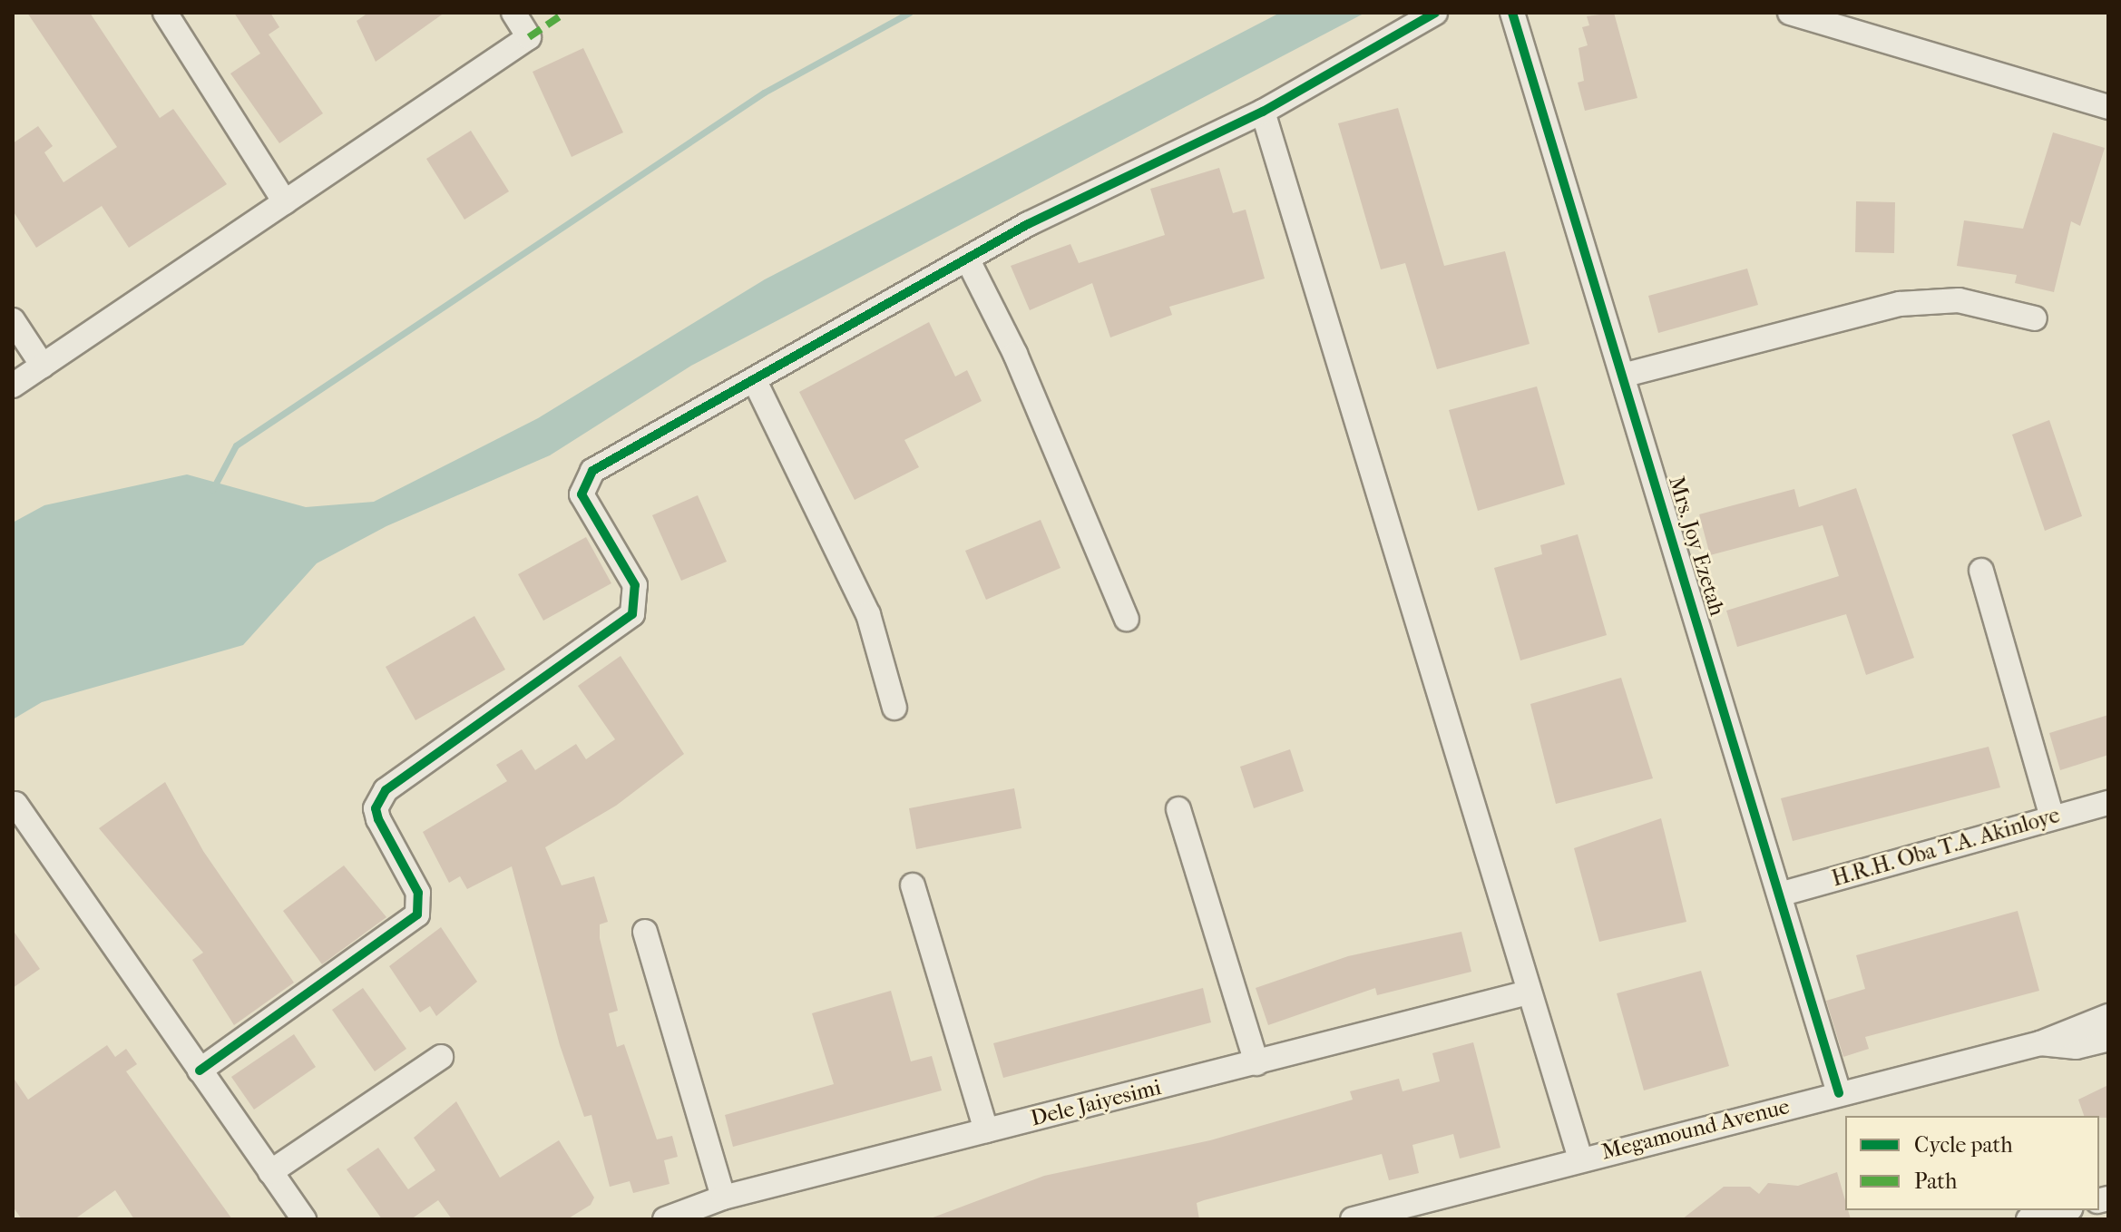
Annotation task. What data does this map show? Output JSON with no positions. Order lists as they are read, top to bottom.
{
  "streets": {
    "street": [
      "Mrs. Joy Ezetah",
      "H.R.H. Oba T.A. Akinloye",
      "Dele Jaiyesimi",
      "Megamound Avenue"
    ]
  },
  "crossings": [
    ["Mrs. Joy Ezetah", "H.R.H. Oba T.A. Akinloye"],
    ["Mrs. Joy Ezetah", "Megamound Avenue"]
  ],
  "legend": ["Cycle path", "Path"]
}
